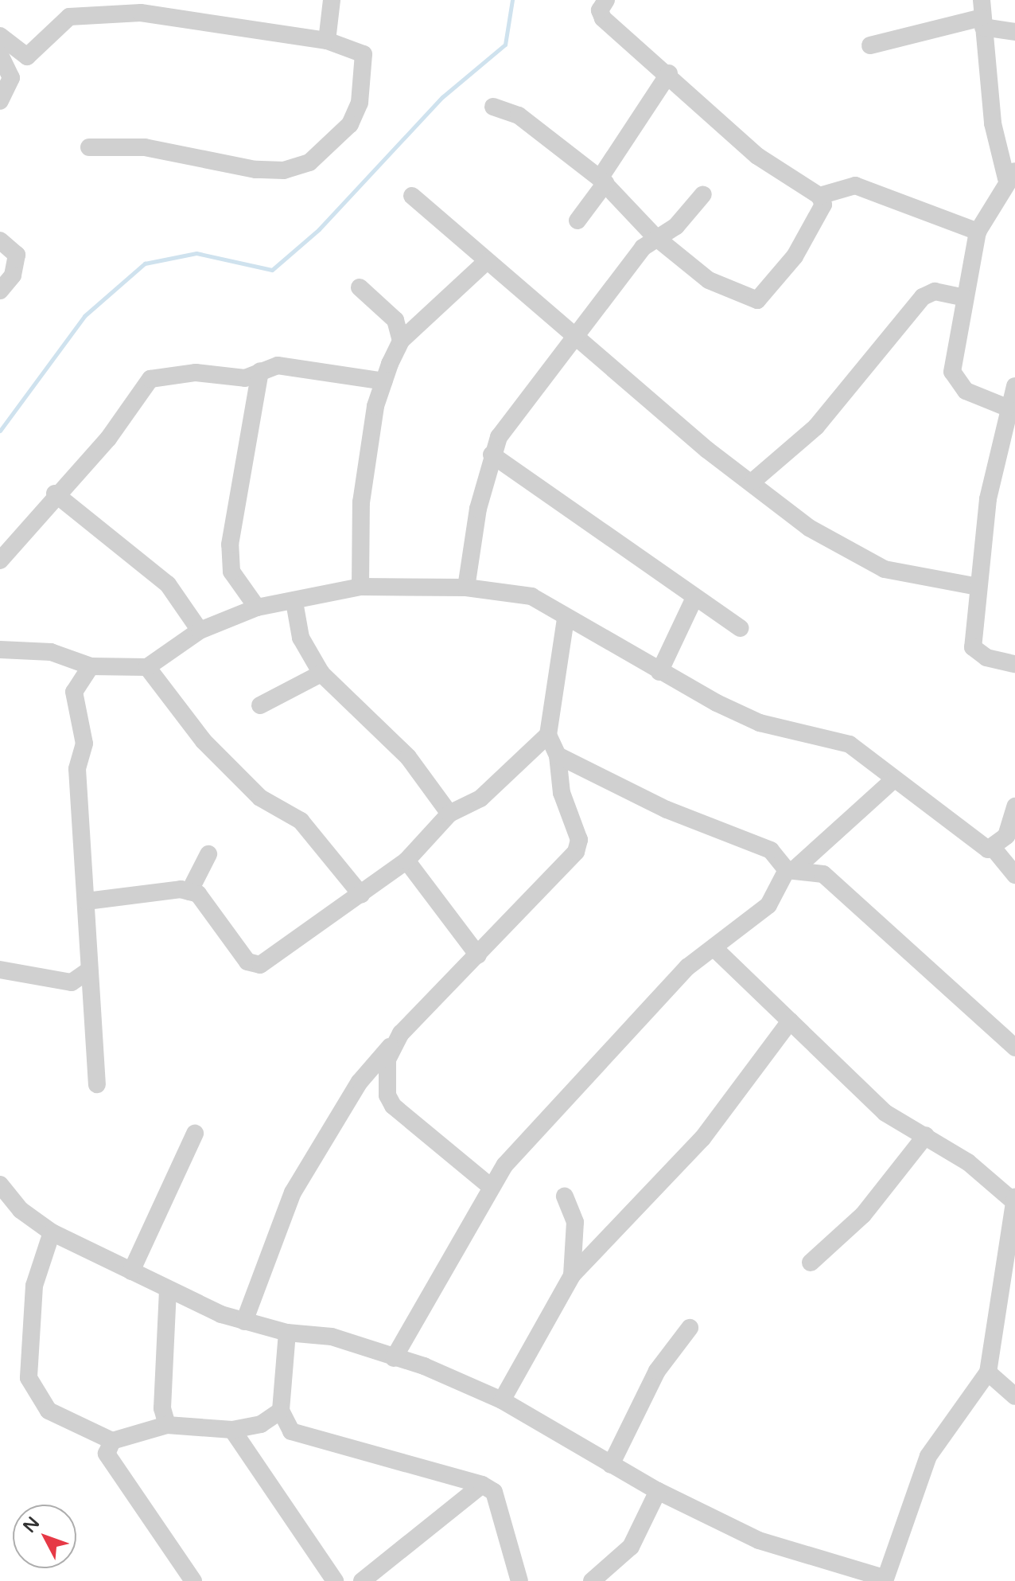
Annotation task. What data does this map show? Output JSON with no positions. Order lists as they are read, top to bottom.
{
  "north": "top left"
}
